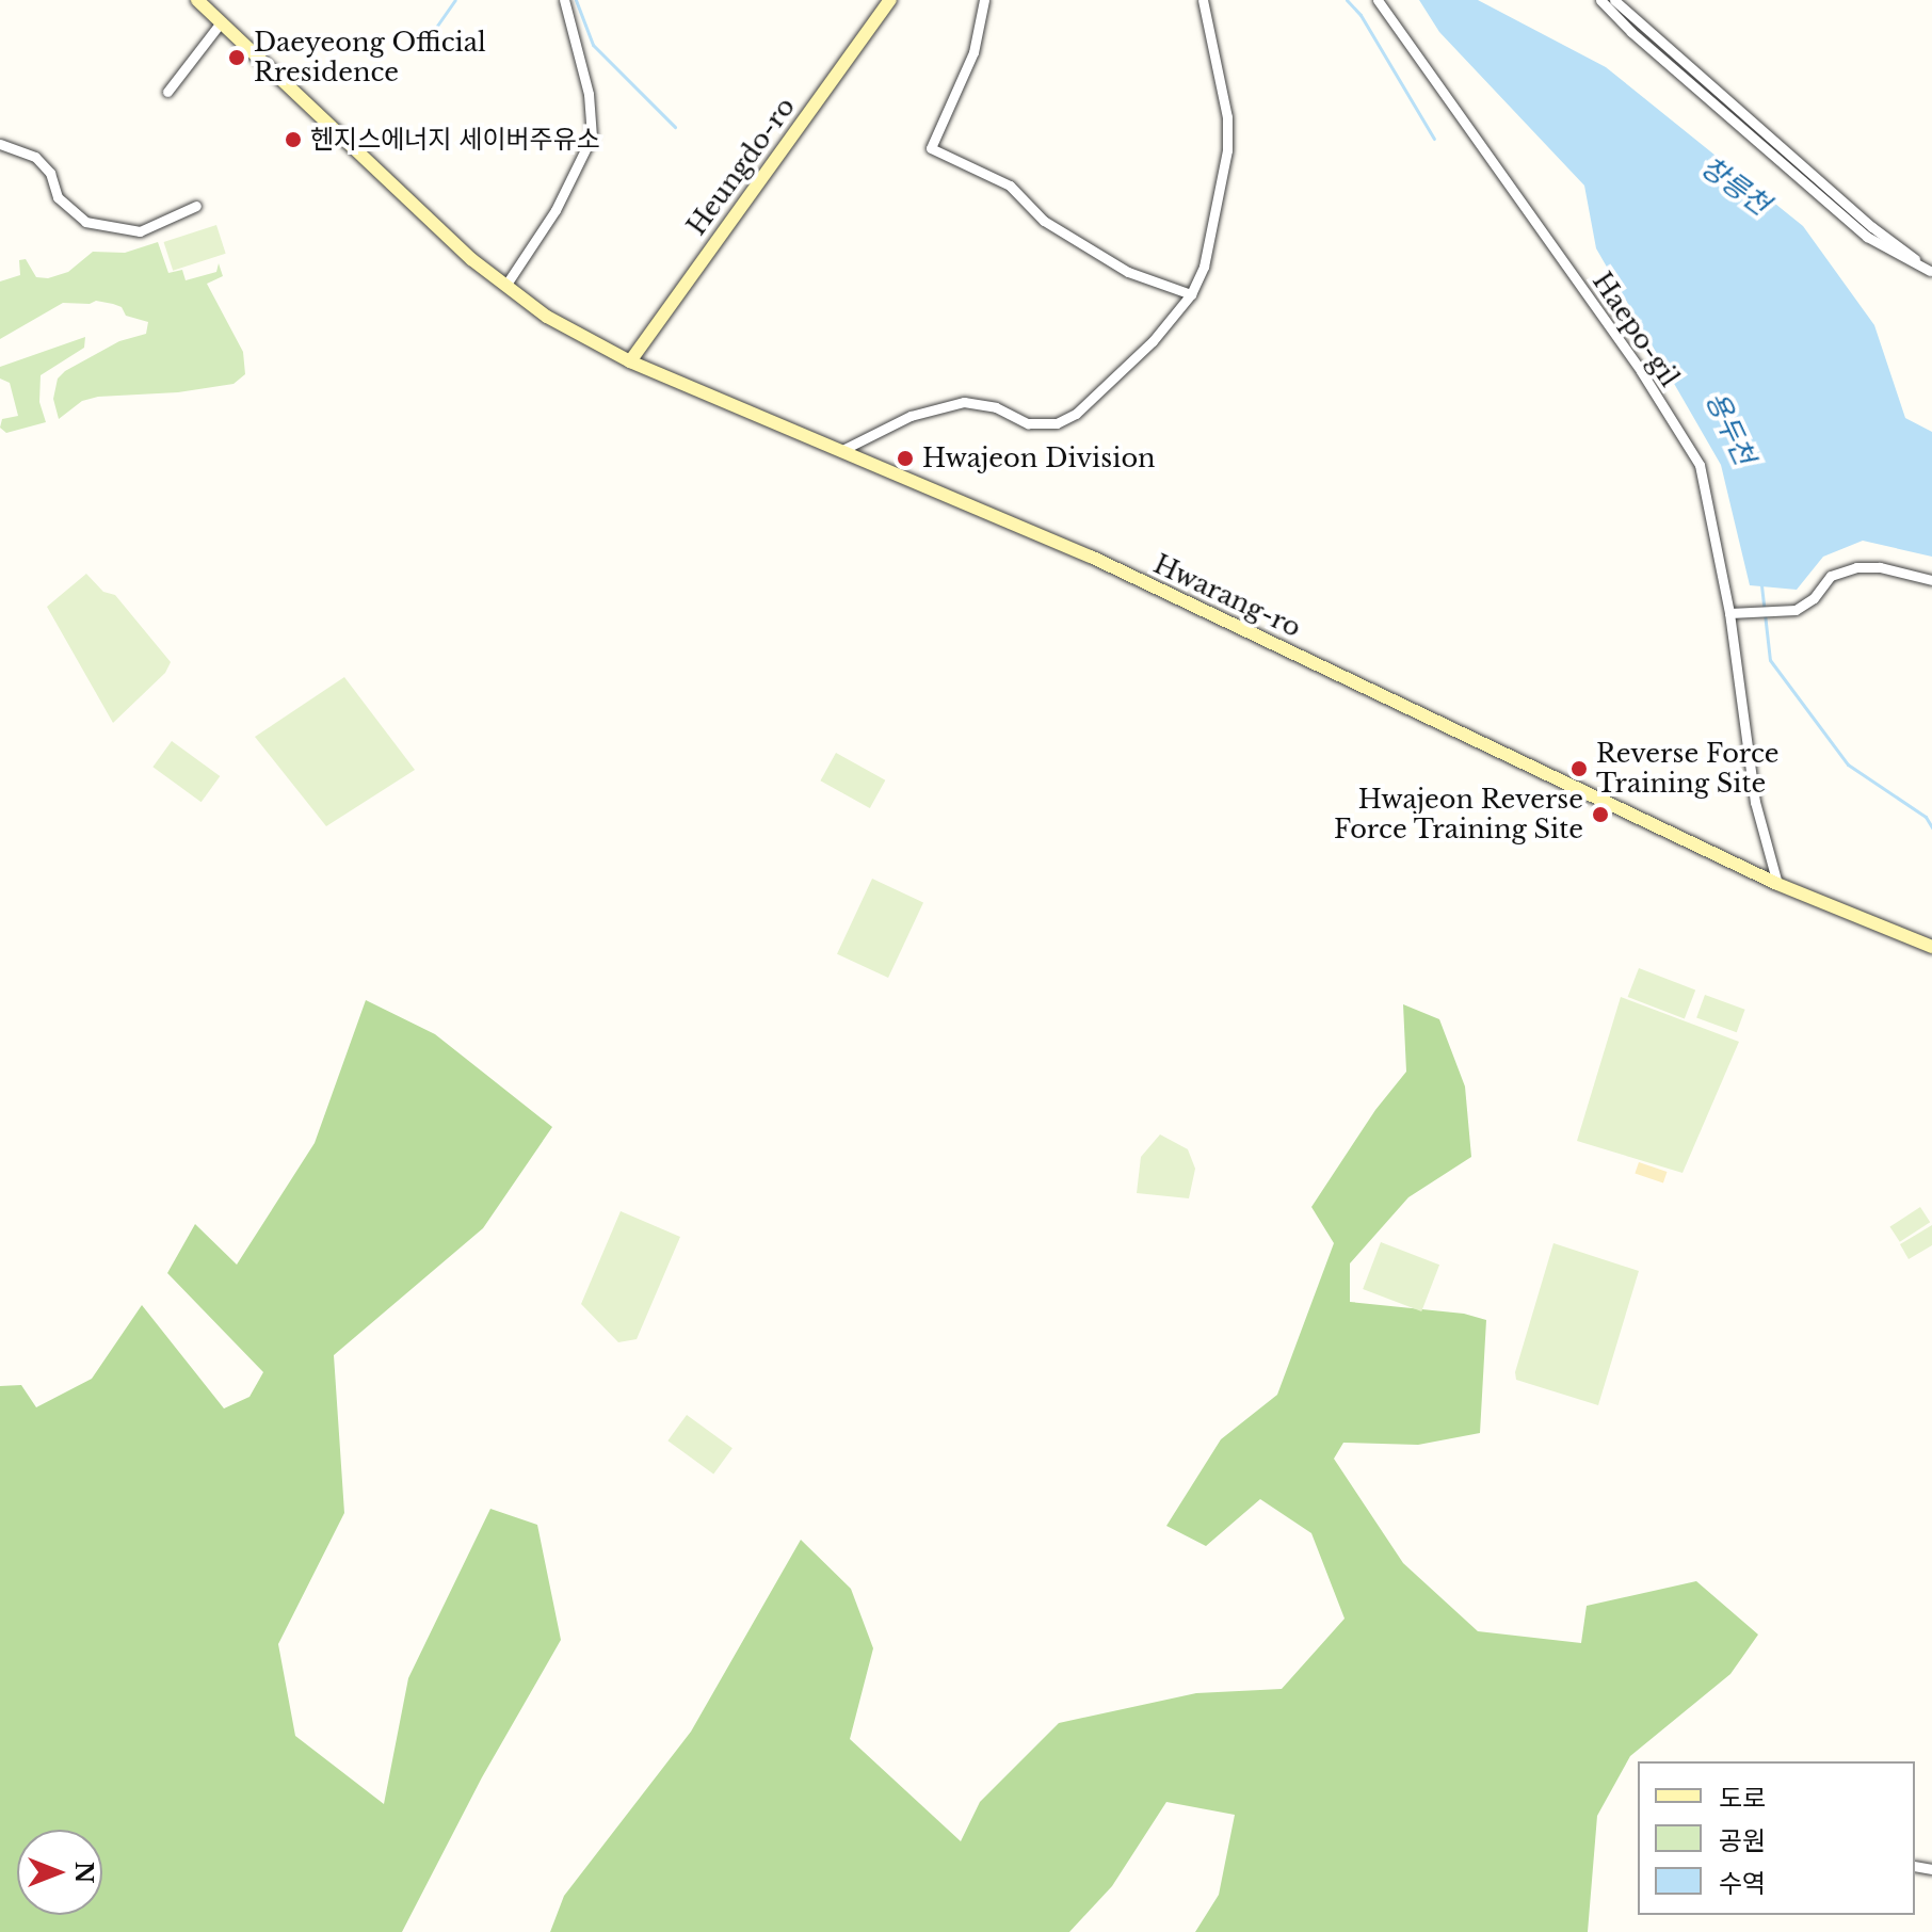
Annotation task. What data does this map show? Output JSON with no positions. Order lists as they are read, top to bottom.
{
  "streets": {
    "main road": ["Heungdo-ro", "Hwarang-ro"],
    "street": ["Haepo-gil"]
  },
  "crossings": [
    ["Heungdo-ro", "Hwarang-ro"],
    ["Haepo-gil", "Hwarang-ro"]
  ],
  "water": ["창릉천", "용두천"],
  "places": [
    "Daeyeong Official Rresidence",
    "헨지스에너지 세이버주유소",
    "Hwajeon Division",
    "Reverse Force Training Site",
    "Hwajeon Reverse Force Training Site"
  ],
  "legend": ["도로", "공원", "수역"],
  "north": "right"
}
